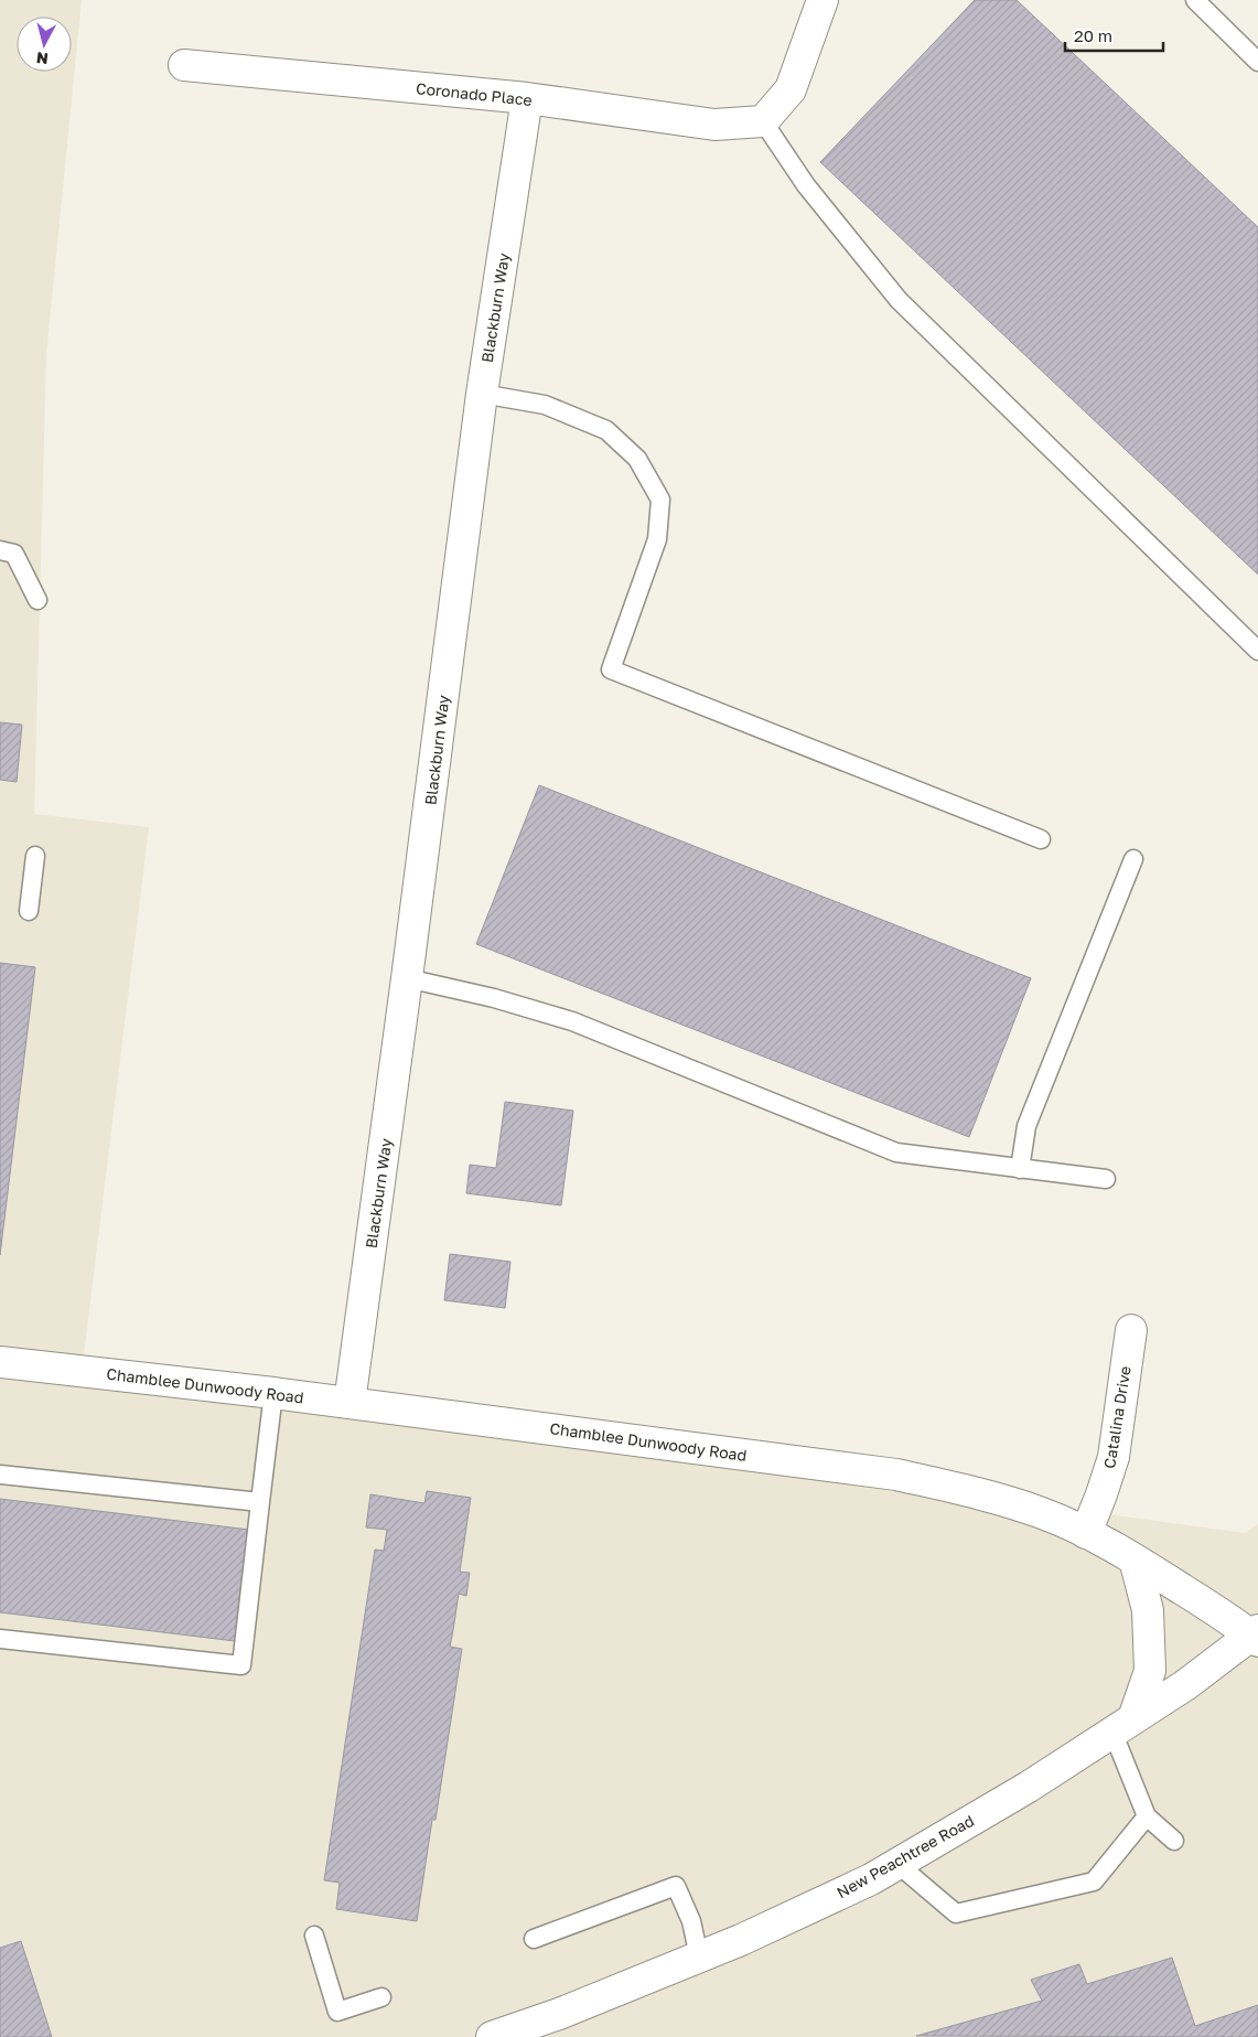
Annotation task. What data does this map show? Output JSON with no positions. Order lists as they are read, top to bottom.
{
  "streets": {
    "street": [
      "Coronado Place",
      "Blackburn Way",
      "Chamblee Dunwoody Road",
      "Catalina Drive",
      "New Peachtree Road"
    ]
  },
  "crossings": [
    ["Coronado Place", "Blackburn Way"],
    ["Blackburn Way", "Chamblee Dunwoody Road"],
    ["Chamblee Dunwoody Road", "Catalina Drive"],
    ["Chamblee Dunwoody Road", "New Peachtree Road"]
  ],
  "scale_bar": "20 m",
  "north": "bottom"
}
